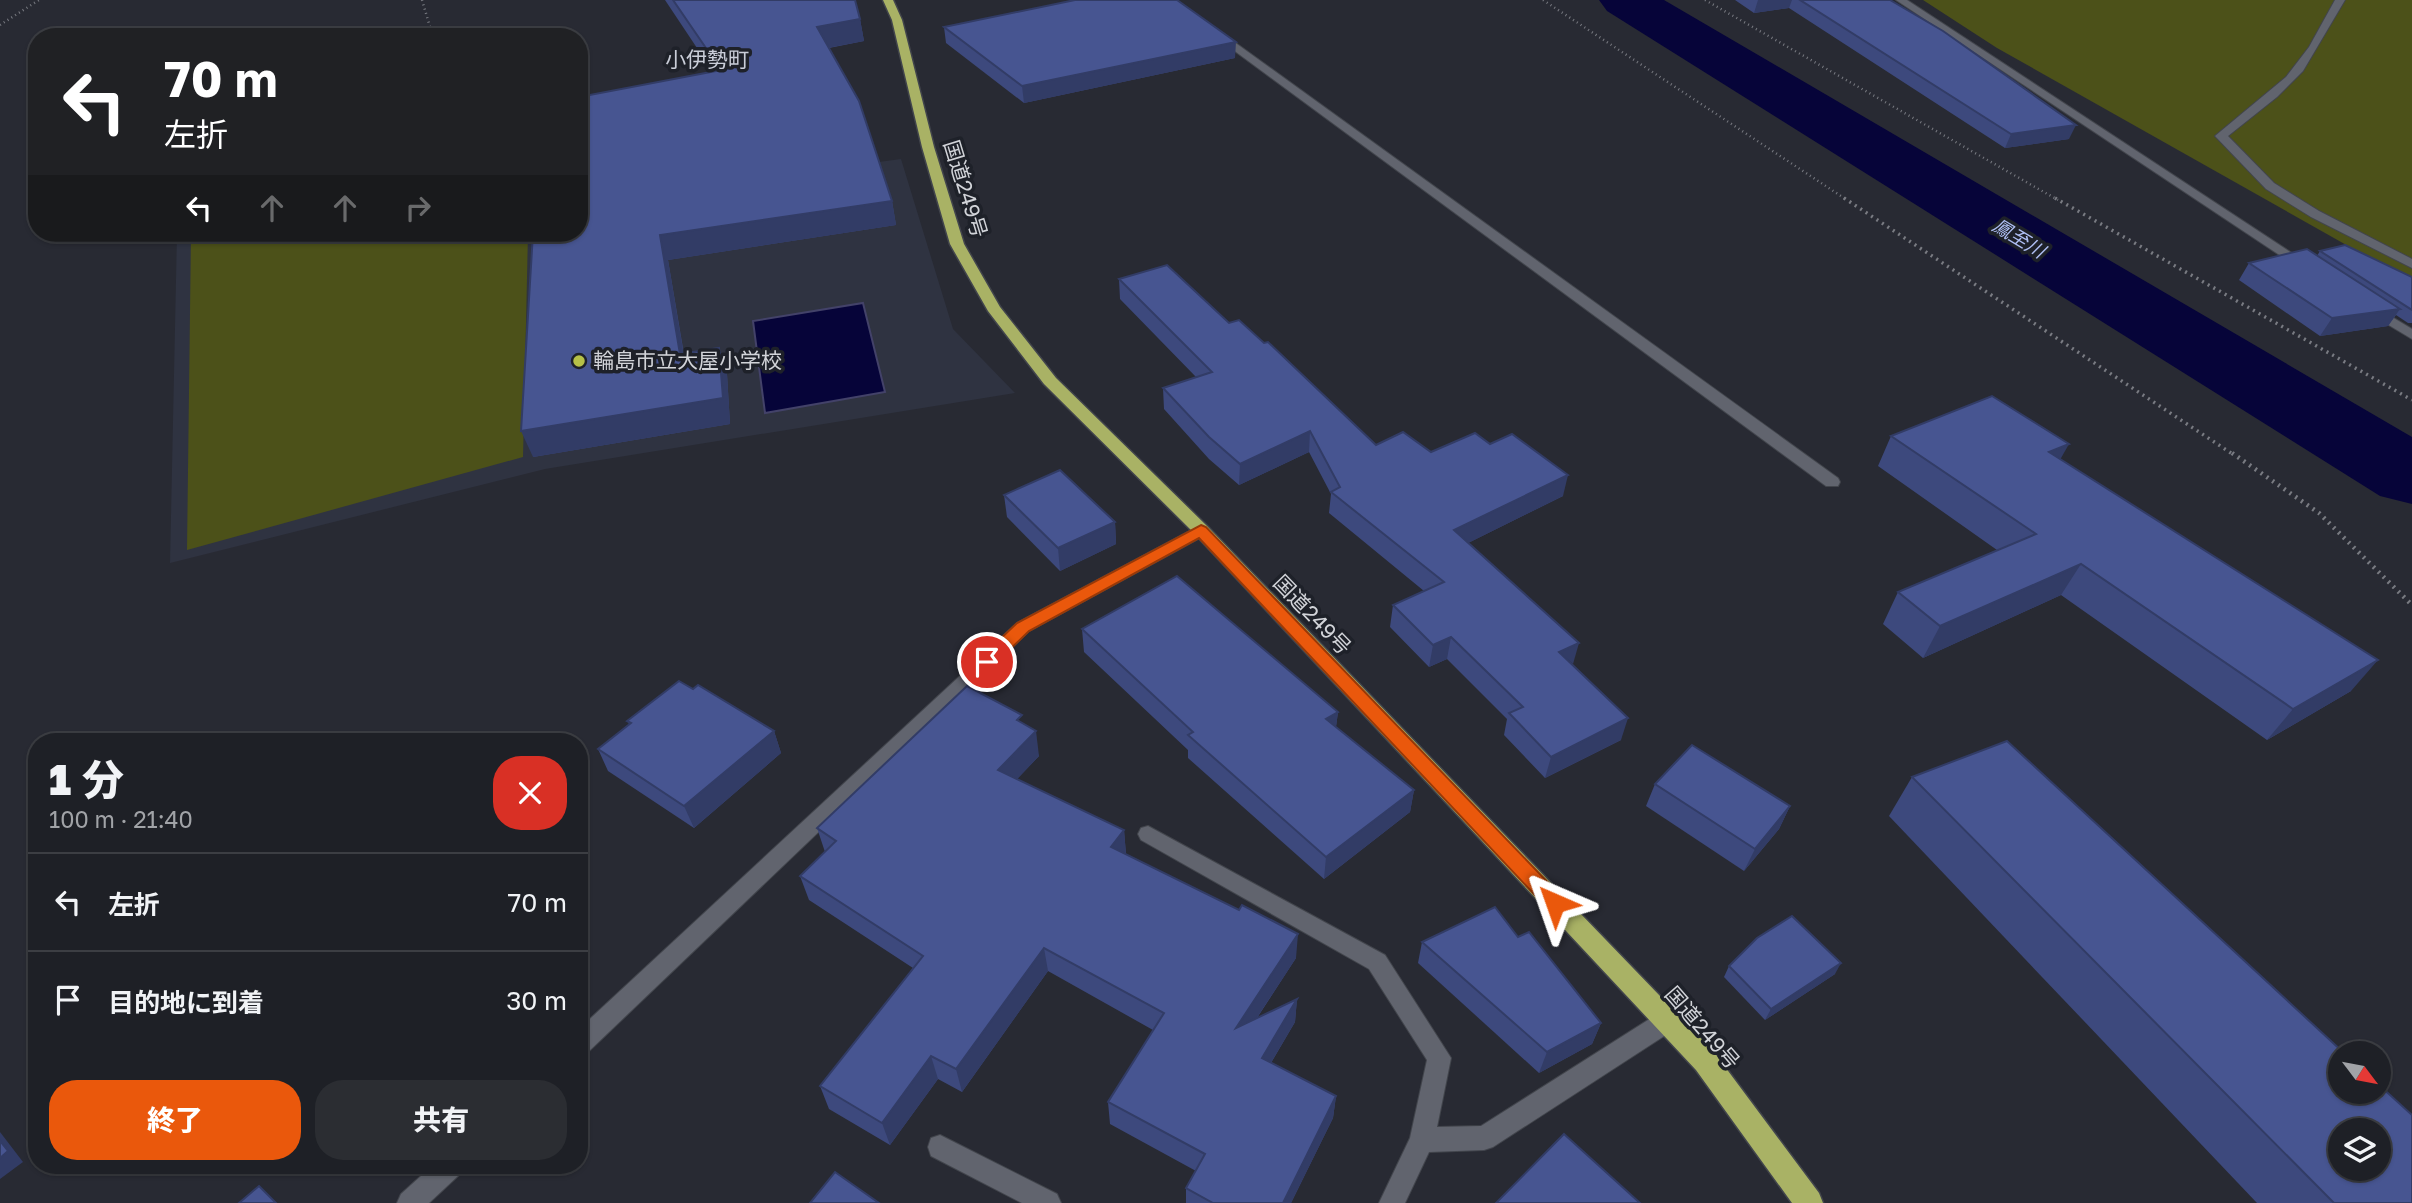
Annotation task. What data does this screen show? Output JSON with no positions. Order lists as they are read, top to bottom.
{
  "streets": {
    "highway": ["国道249号"]
  },
  "districts": ["小伊勢町"],
  "water": ["鳳至川"],
  "places": ["輪島市立大屋小学校"],
  "north": "bottom right",
  "page": {
    "turn": ["70 m", "左折"],
    "heading": ["1 分", "100 m · 21:40"],
    "list": [
      {
        "name": "左折",
        "value": "70 m"
      },
      {
        "name": "目的地に到着",
        "value": "30 m"
      }
    ],
    "buttons": ["終了", "共有"]
  }
}
